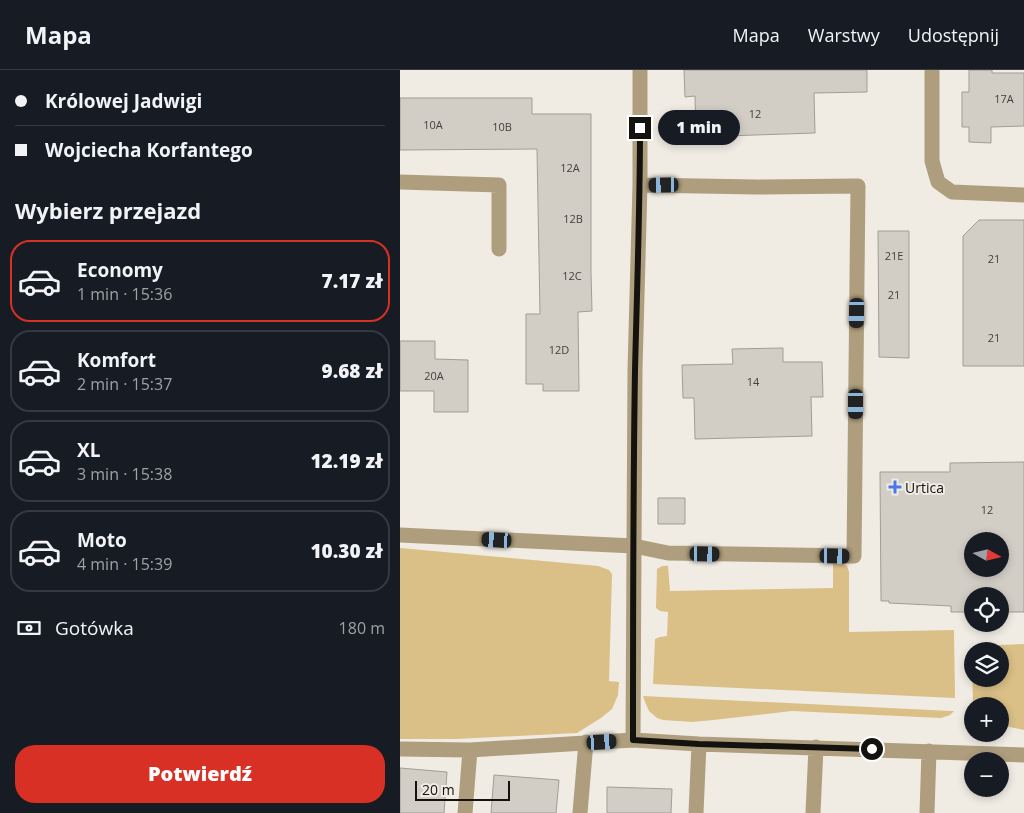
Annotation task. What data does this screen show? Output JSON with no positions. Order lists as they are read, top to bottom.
{
  "places": {
    "health": ["Urtica"]
  },
  "house_numbers": [
    "17A",
    "12",
    "10A",
    "10B",
    "12A",
    "12B",
    "21E",
    "21",
    "12C",
    "21",
    "21",
    "12D",
    "20A",
    "14",
    "12"
  ],
  "scale_bar": "20 m",
  "north": "right",
  "page": {
    "header": "Mapa",
    "nav": ["Mapa", "Warstwy", "Udostępnij"],
    "banner": ["Królowej Jadwigi", "Wojciecha Korfantego"],
    "bubble": "1 min",
    "heading": "Wybierz przejazd",
    "list": [
      {
        "name": "Economy",
        "note": "1 min · 15:36",
        "value": "7.17 zł"
      },
      {
        "name": "Komfort",
        "note": "2 min · 15:37",
        "value": "9.68 zł"
      },
      {
        "name": "XL",
        "note": "3 min · 15:38",
        "value": "12.19 zł"
      },
      {
        "name": "Moto",
        "note": "4 min · 15:39",
        "value": "10.30 zł"
      }
    ],
    "map_buttons": ["+", "−"],
    "pay": ["Gotówka", "180 m"],
    "buttons": "Potwierdź",
    "scale": "20 m"
  }
}
